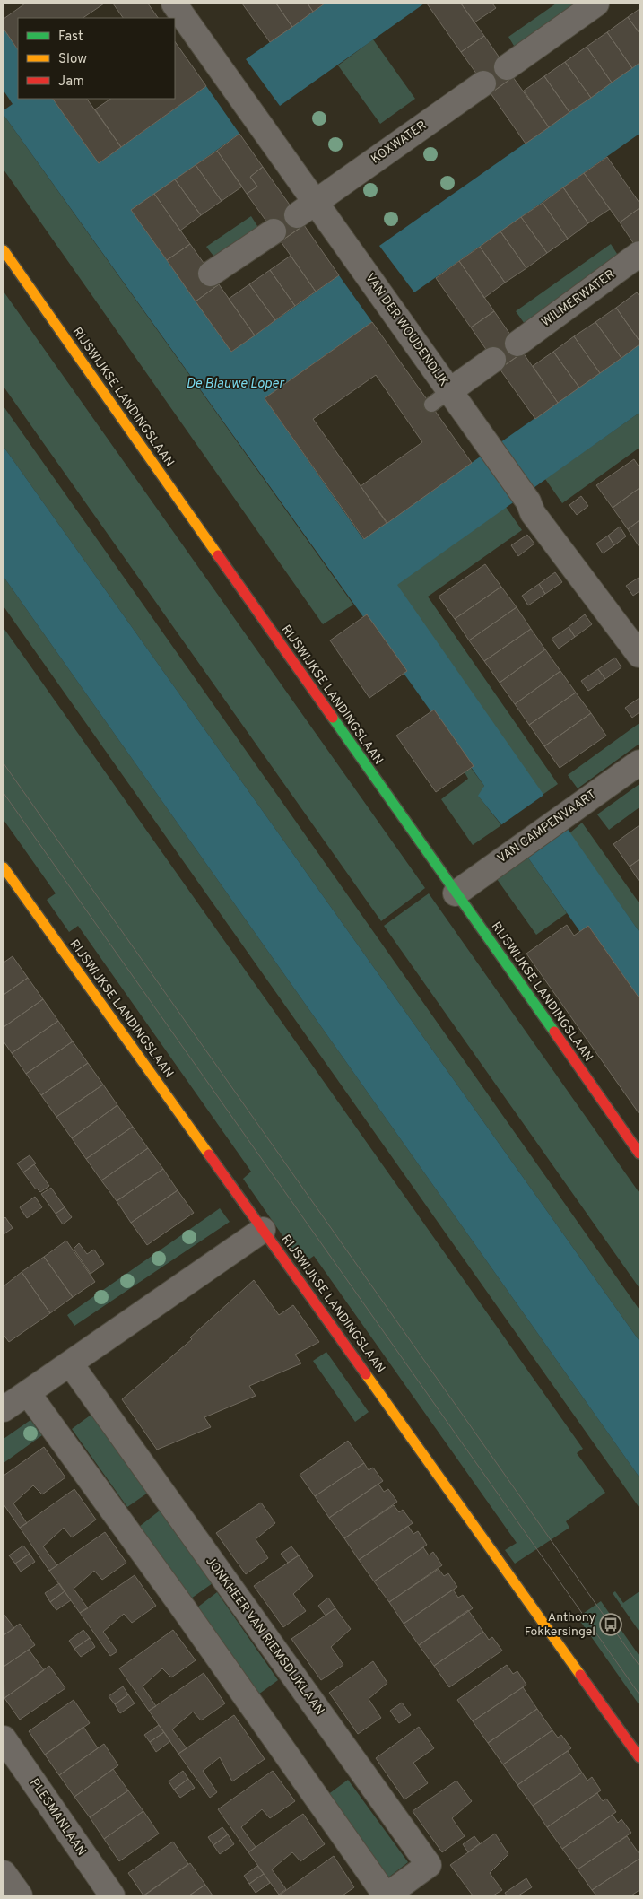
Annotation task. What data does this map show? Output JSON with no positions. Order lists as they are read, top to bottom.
{
  "streets": {
    "street": [
      "KOXWATER",
      "WILMERWATER",
      "VAN DER WOUDENDIJK",
      "RIJSWIJKSE LANDINGSLAAN",
      "VAN CAMPENVAART",
      "JONKHEER VAN RIEMSDIJKLAAN",
      "PLESMANLAAN"
    ]
  },
  "crossings": [
    ["KOXWATER", "VAN DER WOUDENDIJK"],
    ["RIJSWIJKSE LANDINGSLAAN", "VAN CAMPENVAART"]
  ],
  "water": ["De Blauwe Loper"],
  "places": {
    "bus stop": ["Anthony Fokkersingel"]
  },
  "legend": ["Fast", "Slow", "Jam"]
}
